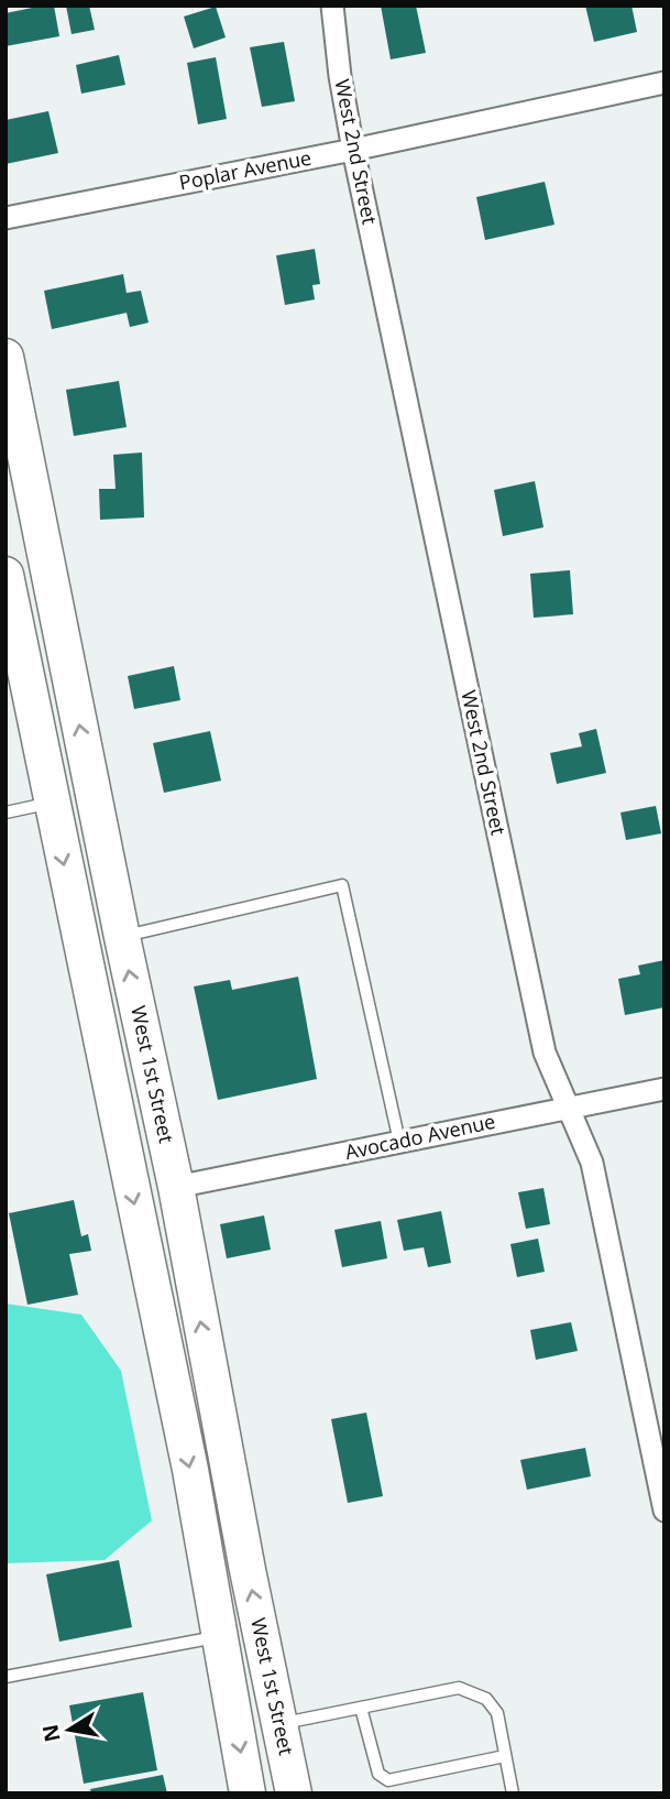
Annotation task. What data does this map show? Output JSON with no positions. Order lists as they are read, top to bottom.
{
  "streets": {
    "main road": ["West 1st Street"],
    "street": ["West 2nd Street", "Poplar Avenue", "Avocado Avenue"]
  },
  "crossings": [
    ["West 2nd Street", "Poplar Avenue"],
    ["West 2nd Street", "Avocado Avenue"],
    ["West 1st Street", "Avocado Avenue"]
  ],
  "north": "left"
}
